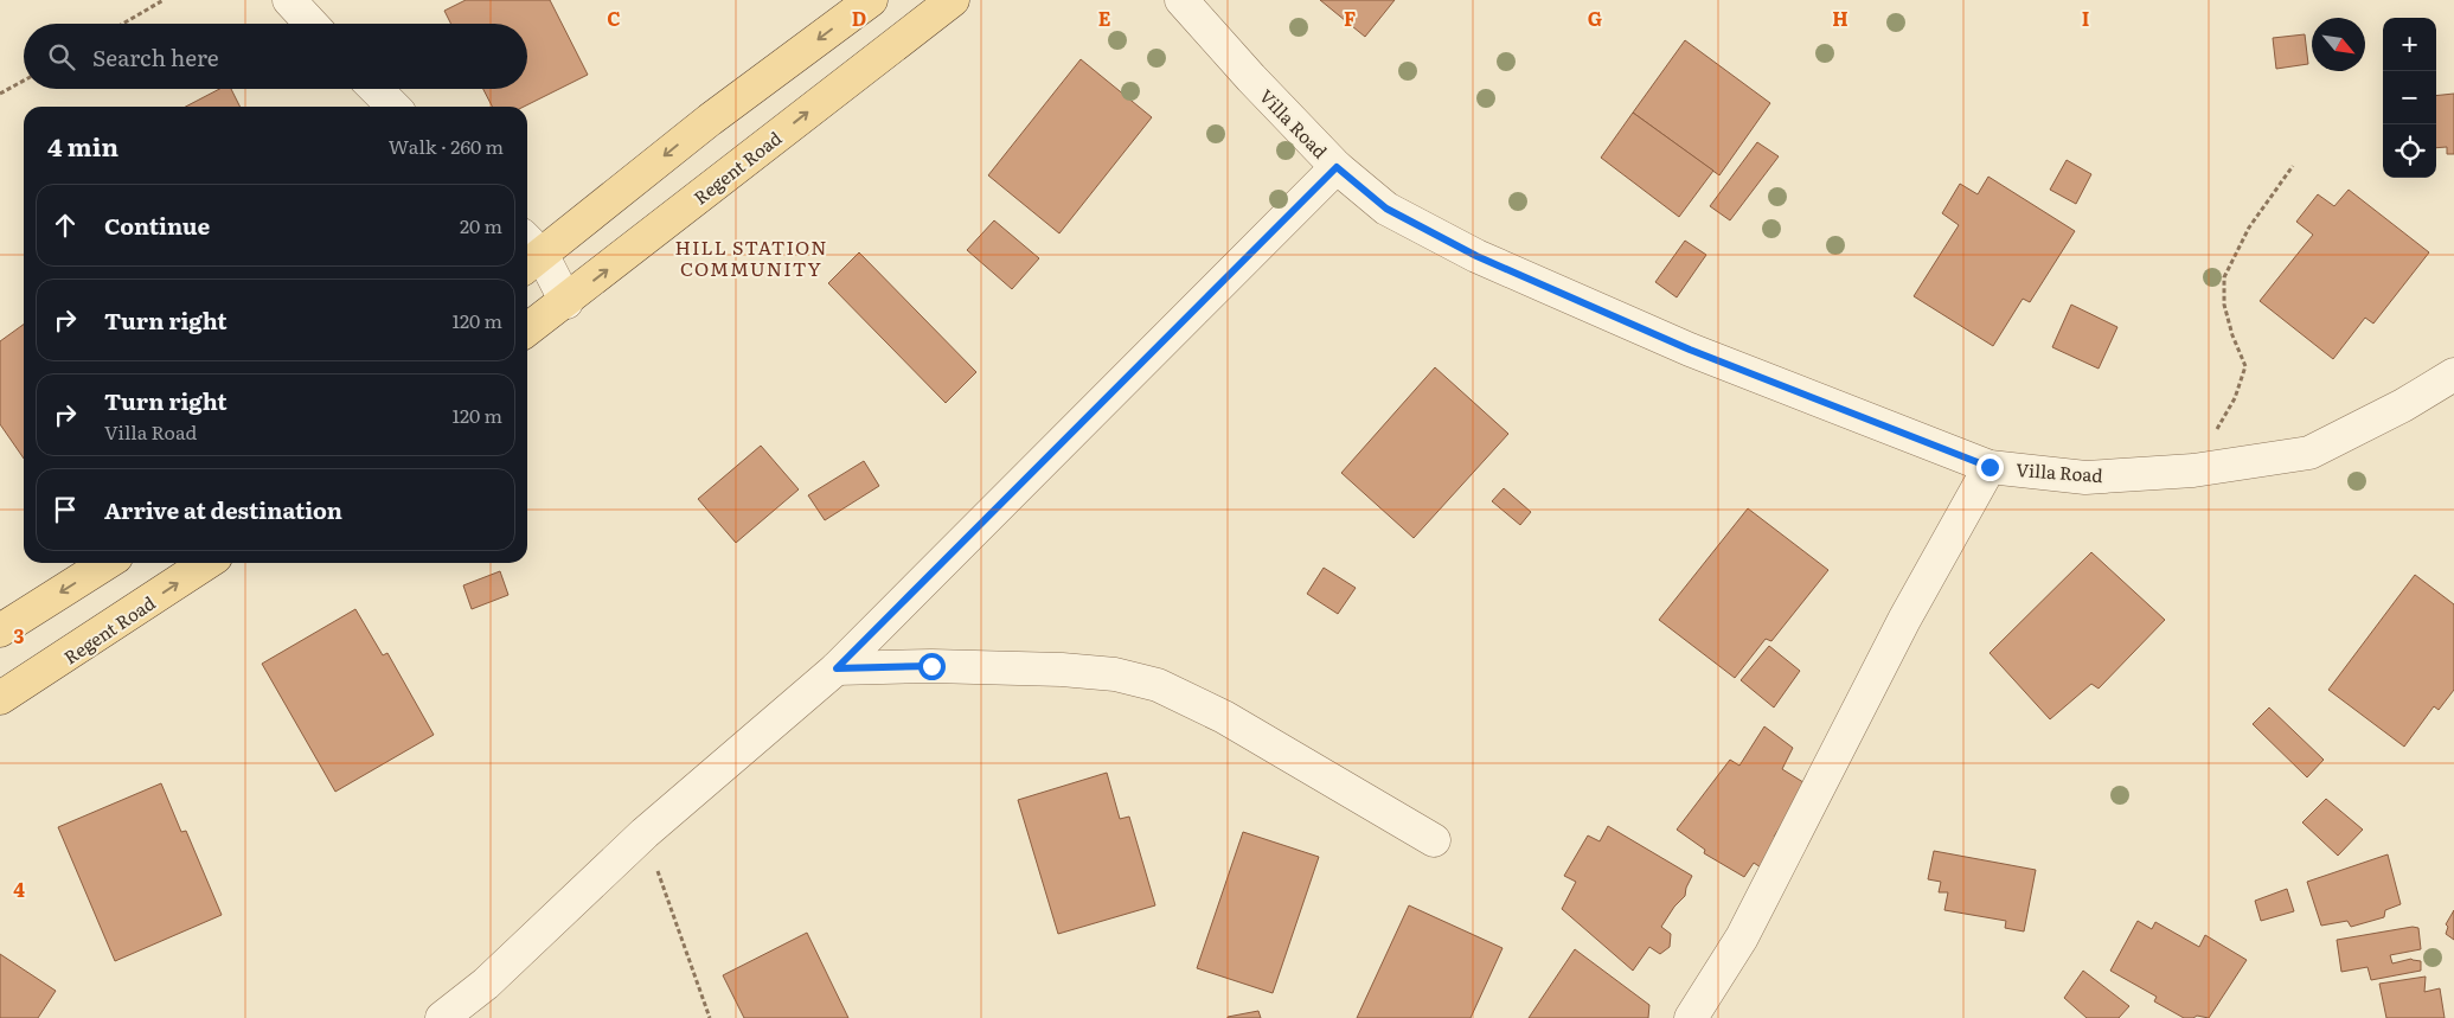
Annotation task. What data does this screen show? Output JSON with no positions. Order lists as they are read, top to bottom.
{
  "streets": {
    "main road": ["Regent Road"],
    "street": ["Villa Road"]
  },
  "districts": ["HILL STATION COMMUNITY"],
  "north": "bottom right",
  "page": {
    "map_buttons": ["+", "−"],
    "search": "Search here",
    "heading": ["4 min", "Walk · 260 m"],
    "list": [
      ["Continue", "20 m"],
      ["Turn right", "120 m"],
      ["Turn right", "Villa Road", "120 m"],
      "Arrive at destination"
    ]
  },
  "grid": {
    "columns": [
      "C",
      "D",
      "E",
      "F",
      "G",
      "H",
      "I"
    ],
    "rows": ["3", "4"]
  }
}
